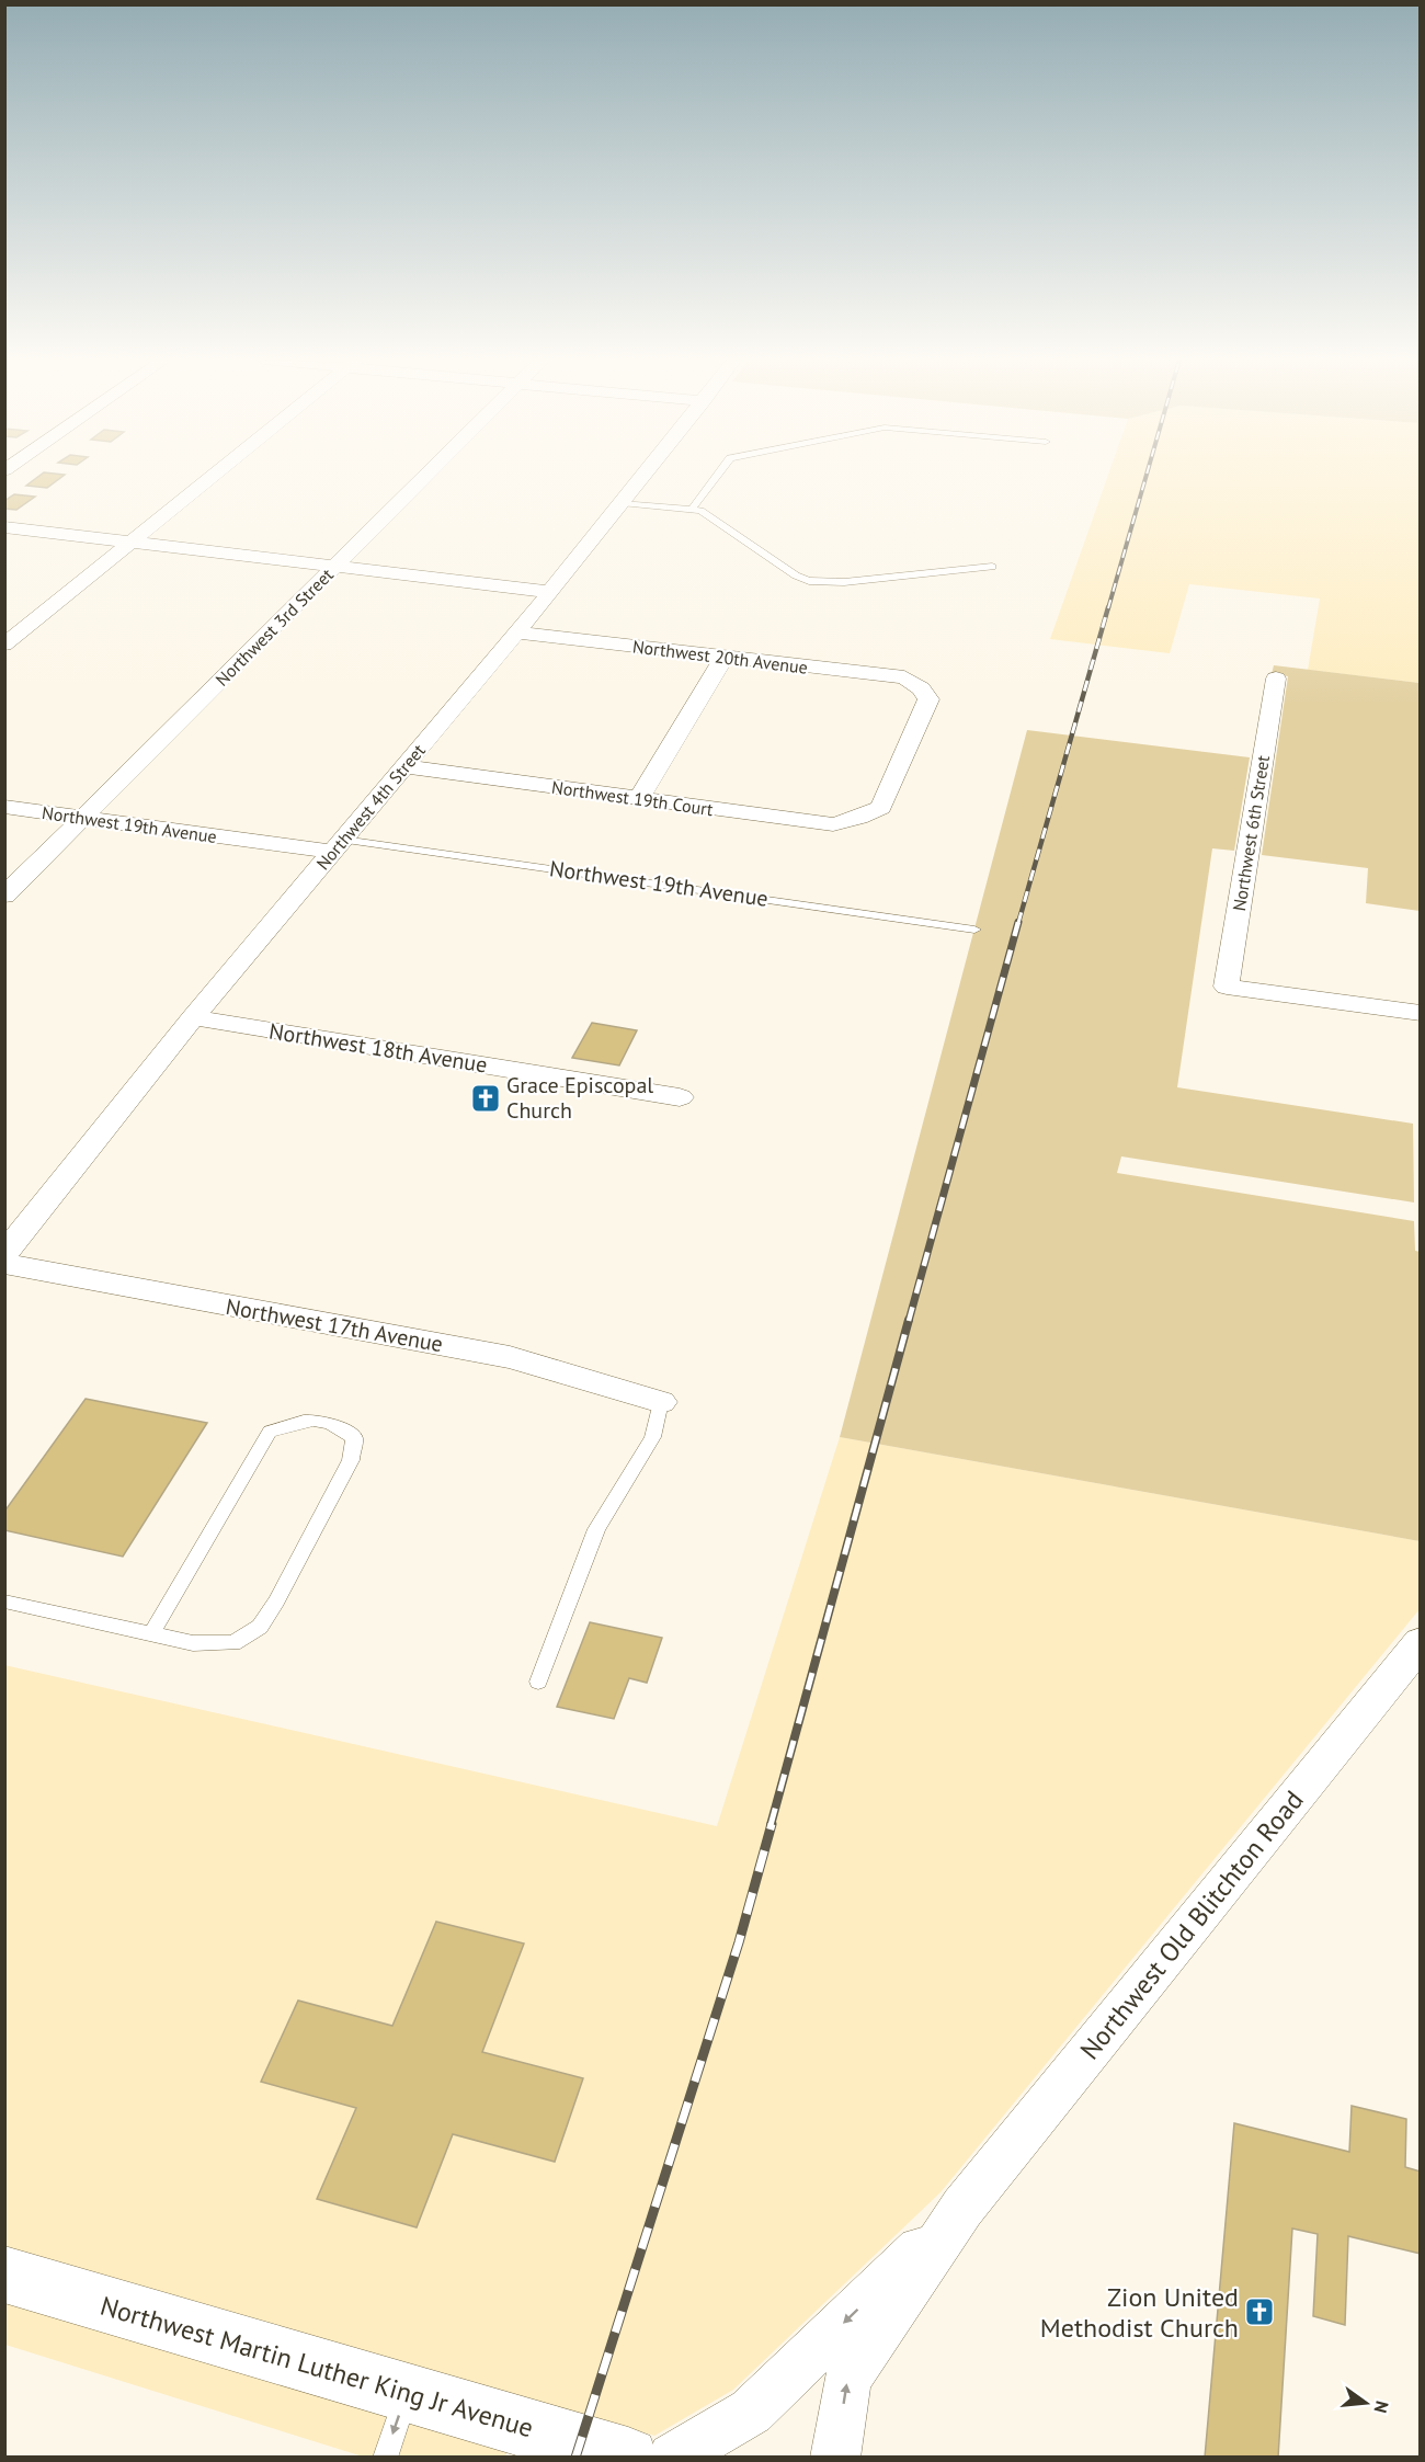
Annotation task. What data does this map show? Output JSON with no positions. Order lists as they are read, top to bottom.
{
  "streets": {
    "main road": ["Northwest Martin Luther King Jr Avenue"],
    "street": [
      "Northwest 3rd Street",
      "Northwest 20th Avenue",
      "Northwest 19th Court",
      "Northwest 4th Street",
      "Northwest 19th Avenue",
      "Northwest 6th Street",
      "Northwest 18th Avenue",
      "Northwest 17th Avenue",
      "Northwest Old Blitchton Road"
    ]
  },
  "crossings": [
    ["Northwest 3rd Street", "Northwest 19th Avenue"],
    ["Northwest 20th Avenue", "Northwest 19th Court"],
    ["Northwest 20th Avenue", "Northwest 4th Street"],
    ["Northwest 19th Court", "Northwest 4th Street"],
    ["Northwest 4th Street", "Northwest 19th Avenue"],
    ["Northwest 4th Street", "Northwest 18th Avenue"]
  ],
  "places": {
    "church": ["Grace Episcopal Church", "Zion United Methodist Church"]
  },
  "north": "right"
}
